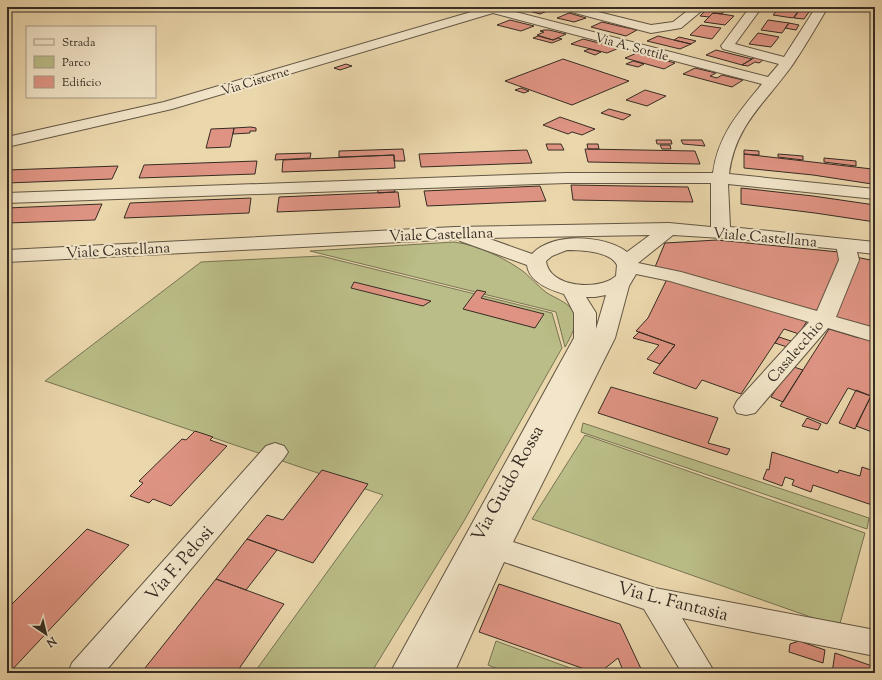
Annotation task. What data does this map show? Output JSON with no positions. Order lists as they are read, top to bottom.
{
  "streets": {
    "street": [
      "Via A. Sottile",
      "Via Cisterne",
      "Viale Castellana",
      "Casalecchio",
      "Via Guido Rossa",
      "Via F. Pelosi",
      "Via L. Fantasia"
    ]
  },
  "crossings": [
    ["Via A. Sottile", "Via Cisterne"],
    ["Viale Castellana", "Casalecchio"],
    ["Via Guido Rossa", "Via L. Fantasia"]
  ],
  "legend": ["Strada", "Parco", "Edificio"],
  "north": "bottom right"
}
